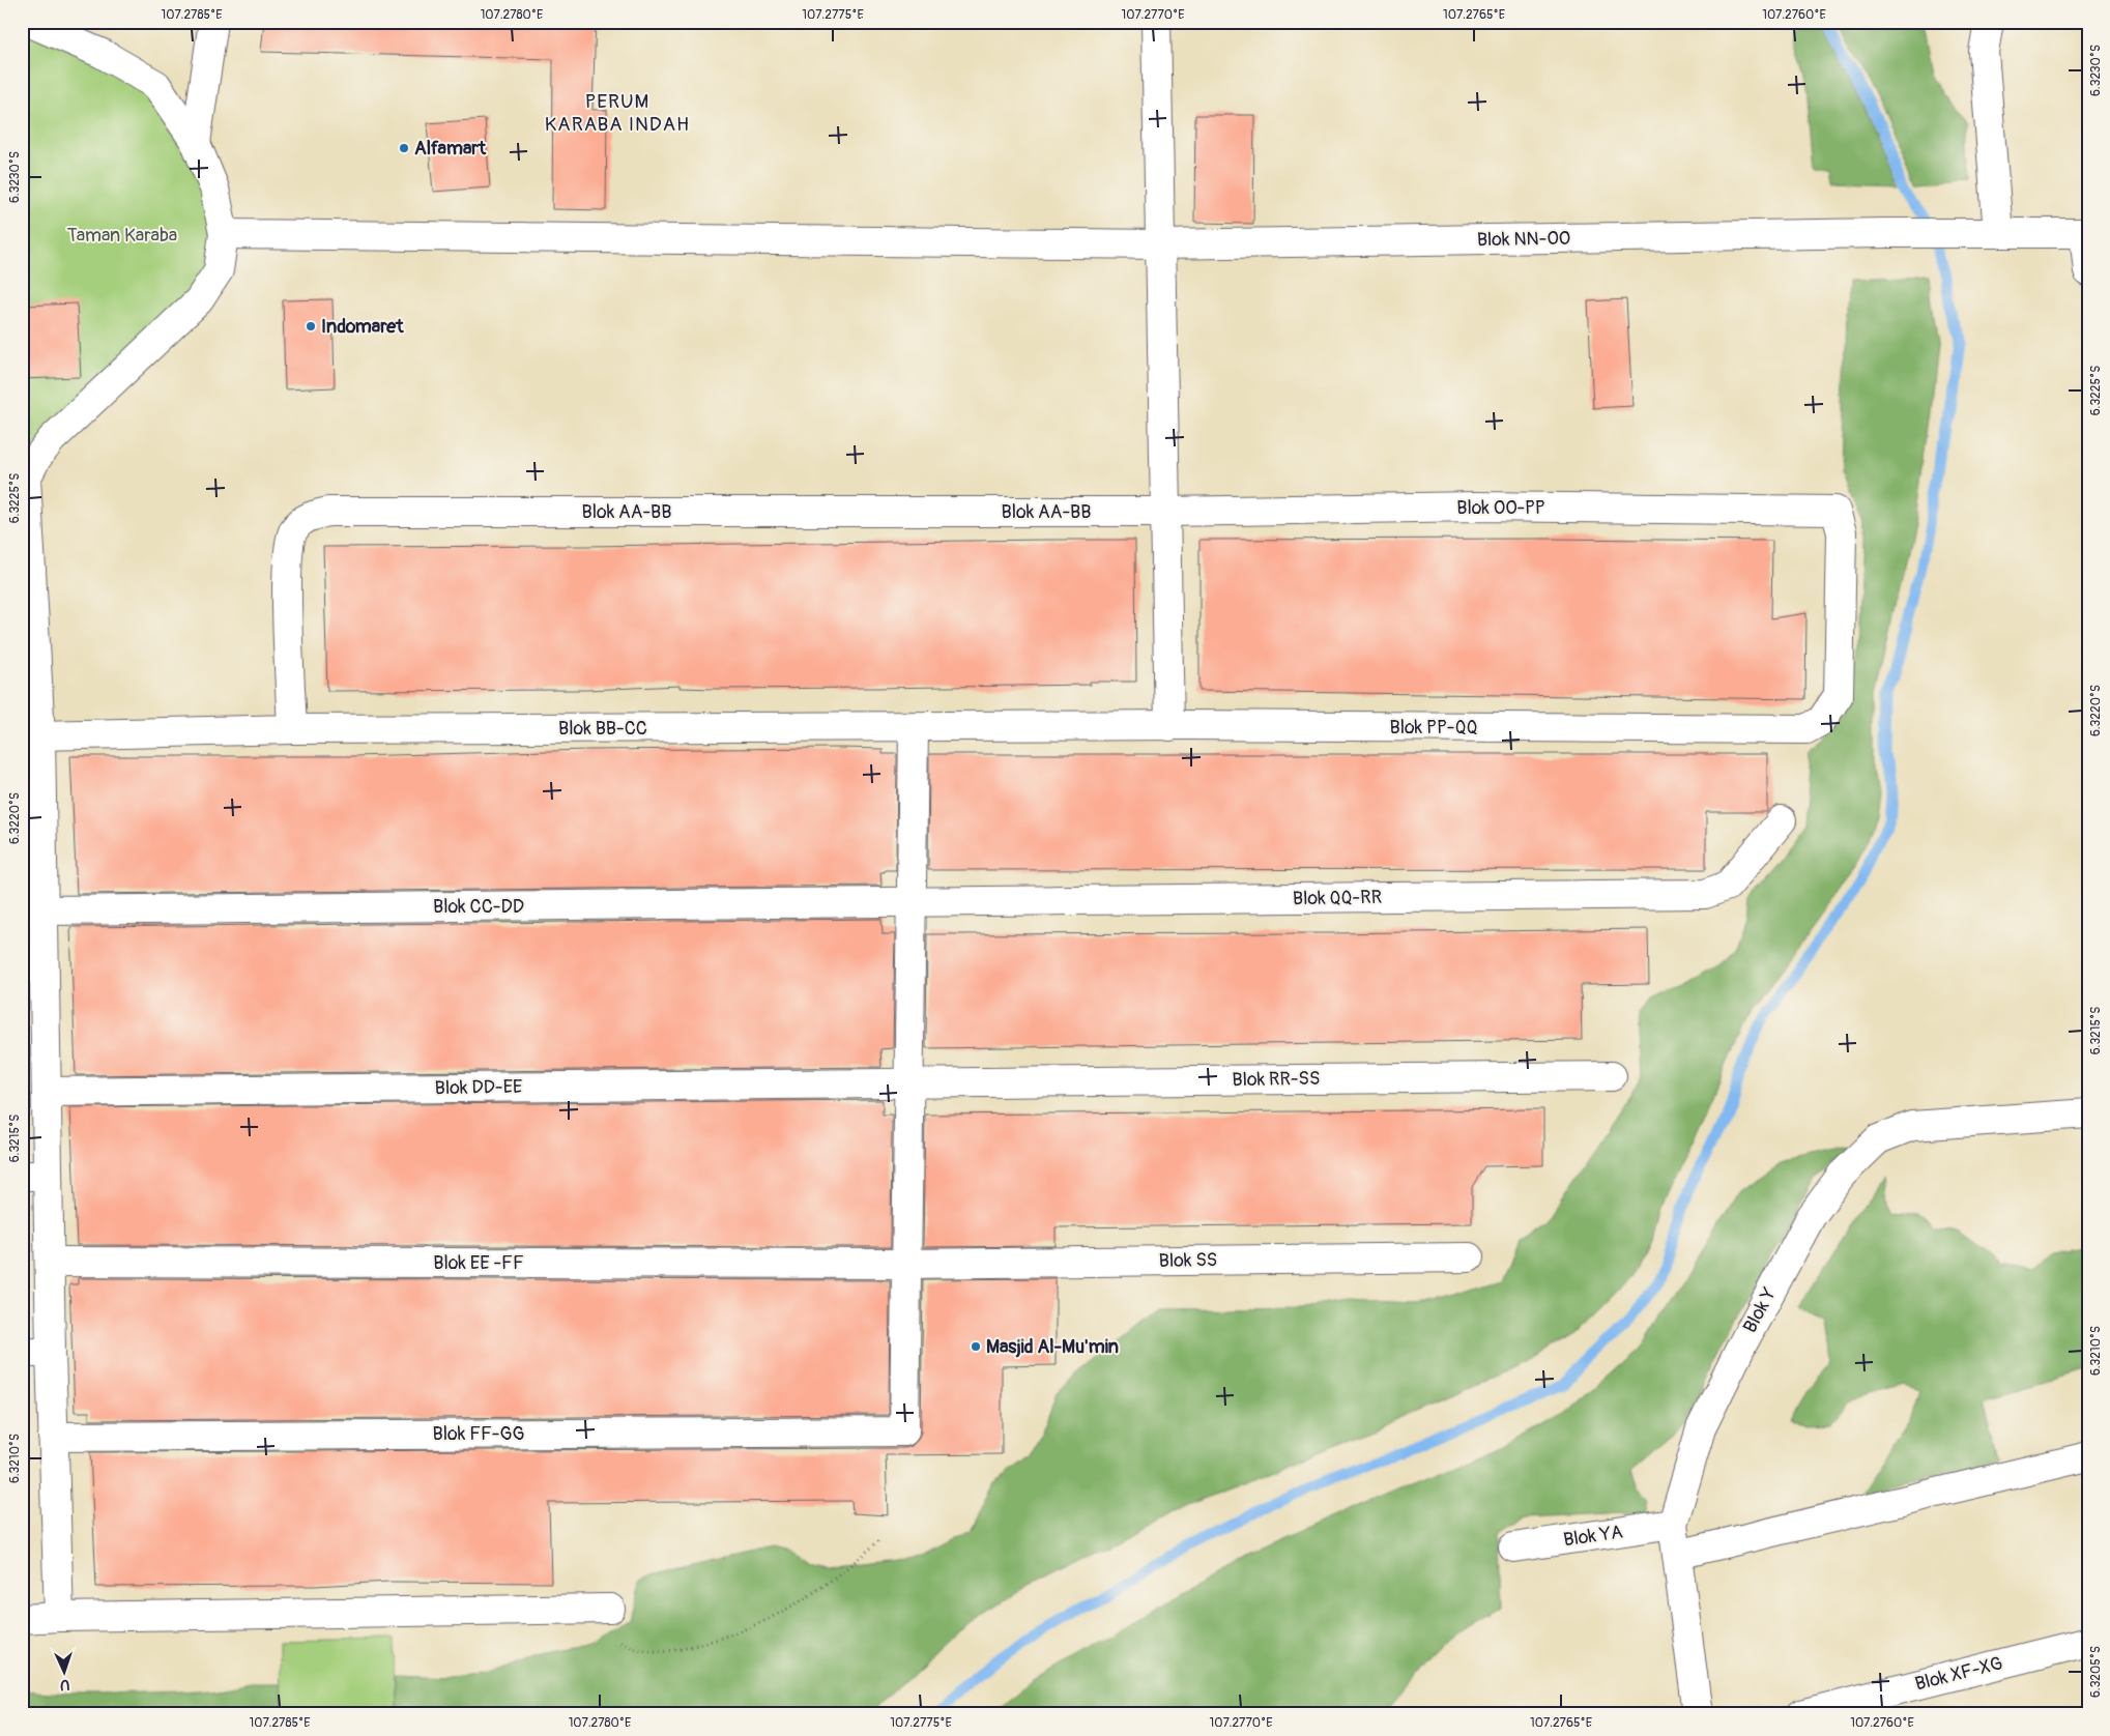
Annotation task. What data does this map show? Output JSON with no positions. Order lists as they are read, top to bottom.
{
  "streets": {
    "street": [
      "Blok NN-OO",
      "Blok OO-PP",
      "Blok AA-BB",
      "Blok PP-QQ",
      "Blok BB-CC",
      "Blok QQ-RR",
      "Blok CC-DD",
      "Blok RR-SS",
      "Blok DD-EE",
      "Blok SS",
      "Blok EE -FF",
      "Blok Y",
      "Blok FF-GG",
      "Blok YA",
      "Blok XF-XG"
    ]
  },
  "crossings": [
    ["Blok OO-PP", "Blok AA-BB"],
    ["Blok OO-PP", "Blok PP-QQ"],
    ["Blok AA-BB", "Blok BB-CC"],
    ["Blok PP-QQ", "Blok BB-CC"],
    ["Blok QQ-RR", "Blok CC-DD"],
    ["Blok RR-SS", "Blok DD-EE"],
    ["Blok SS", "Blok EE -FF"],
    ["Blok SS", "Blok FF-GG"],
    ["Blok EE -FF", "Blok FF-GG"],
    ["Blok Y", "Blok YA"]
  ],
  "districts": ["PERUM KARABA INDAH"],
  "parks": ["Taman Karaba"],
  "places": ["Alfamart", "Indomaret", "Masjid Al-Mu'min"],
  "north": "bottom",
  "coordinates": [
    "107.2785°E",
    "107.2780°E",
    "107.2775°E",
    "107.2770°E",
    "107.2765°E",
    "107.2760°E",
    "6.3230°S",
    "6.3225°S",
    "6.3220°S",
    "6.3215°S",
    "6.3210°S",
    "6.3205°S"
  ]
}
